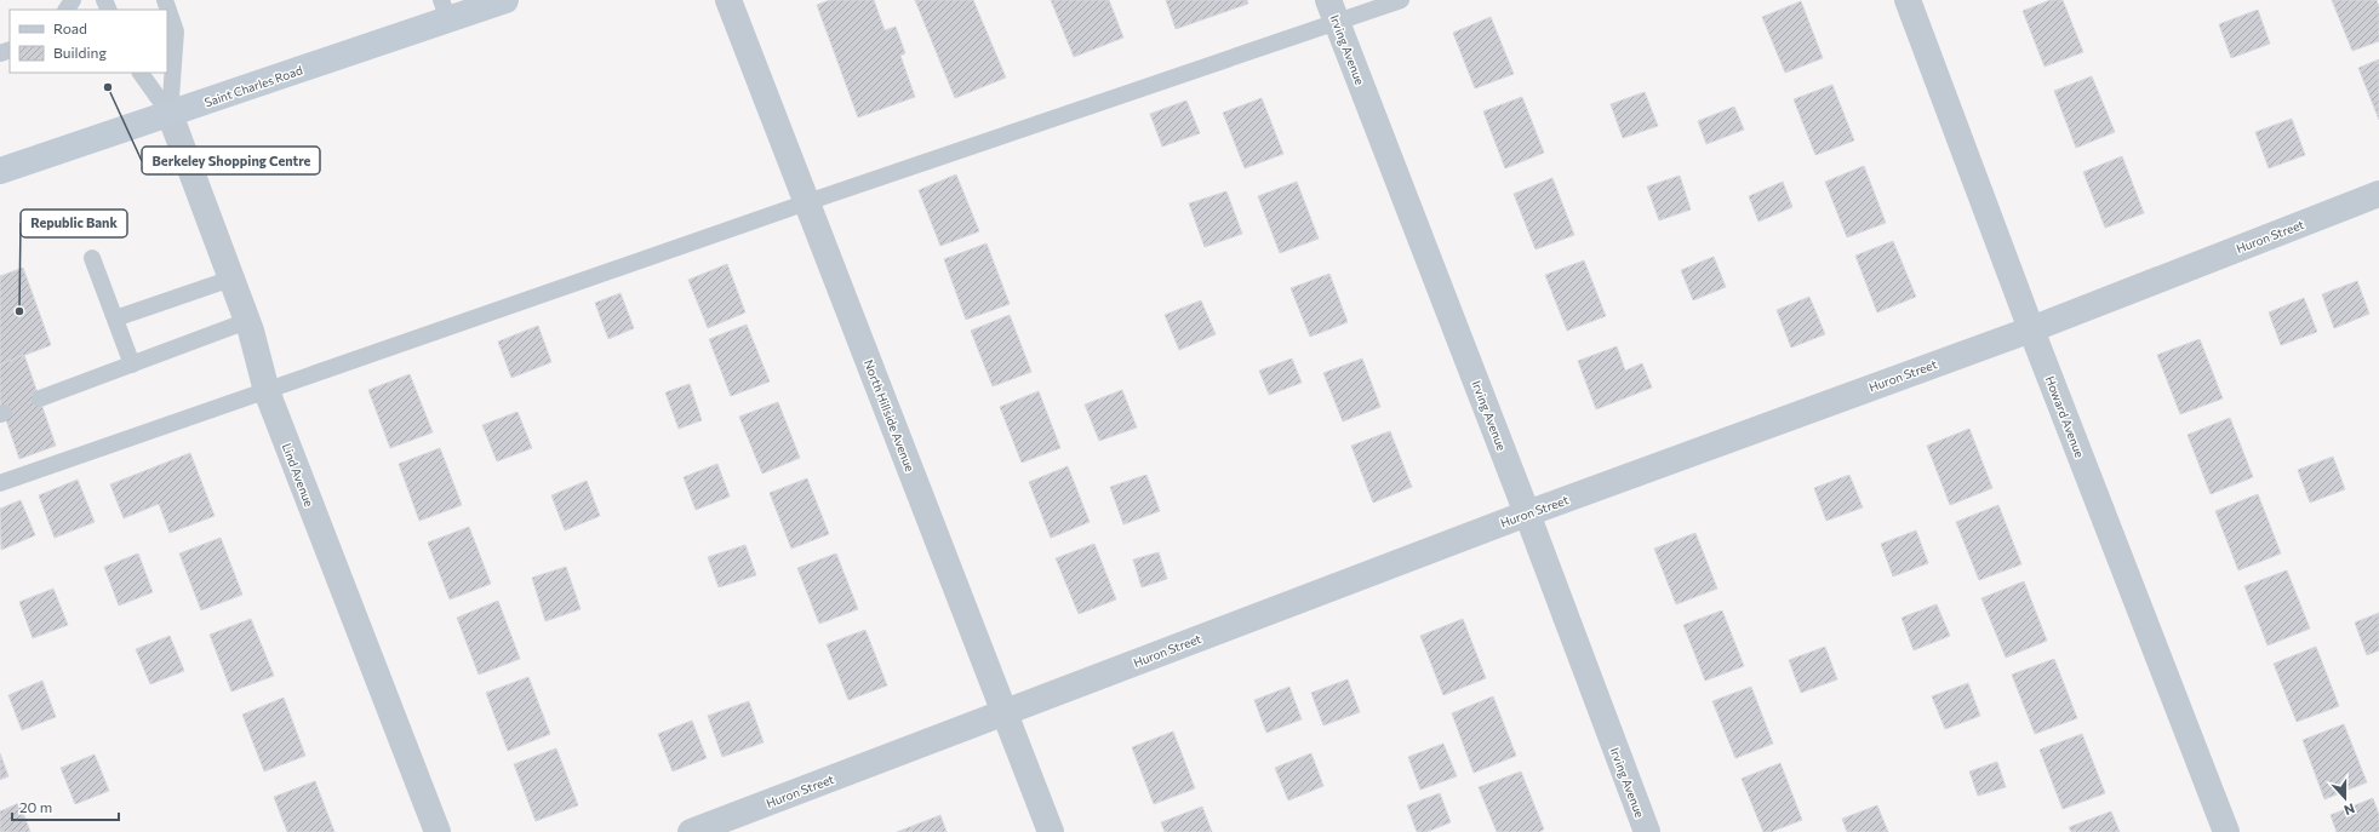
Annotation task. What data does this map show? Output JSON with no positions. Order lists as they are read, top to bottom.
{
  "streets": {
    "main road": ["Saint Charles Road"],
    "street": [
      "Irving Avenue",
      "Huron Street",
      "North Hillside Avenue",
      "Howard Avenue",
      "Lind Avenue"
    ]
  },
  "crossings": [
    ["Irving Avenue", "Huron Street"],
    ["Saint Charles Road", "Lind Avenue"],
    ["Huron Street", "North Hillside Avenue"],
    ["Huron Street", "Howard Avenue"]
  ],
  "places": ["Berkeley Shopping Centre", "Republic Bank"],
  "legend": ["Road", "Building"],
  "scale_bar": "20 m",
  "north": "bottom"
}
